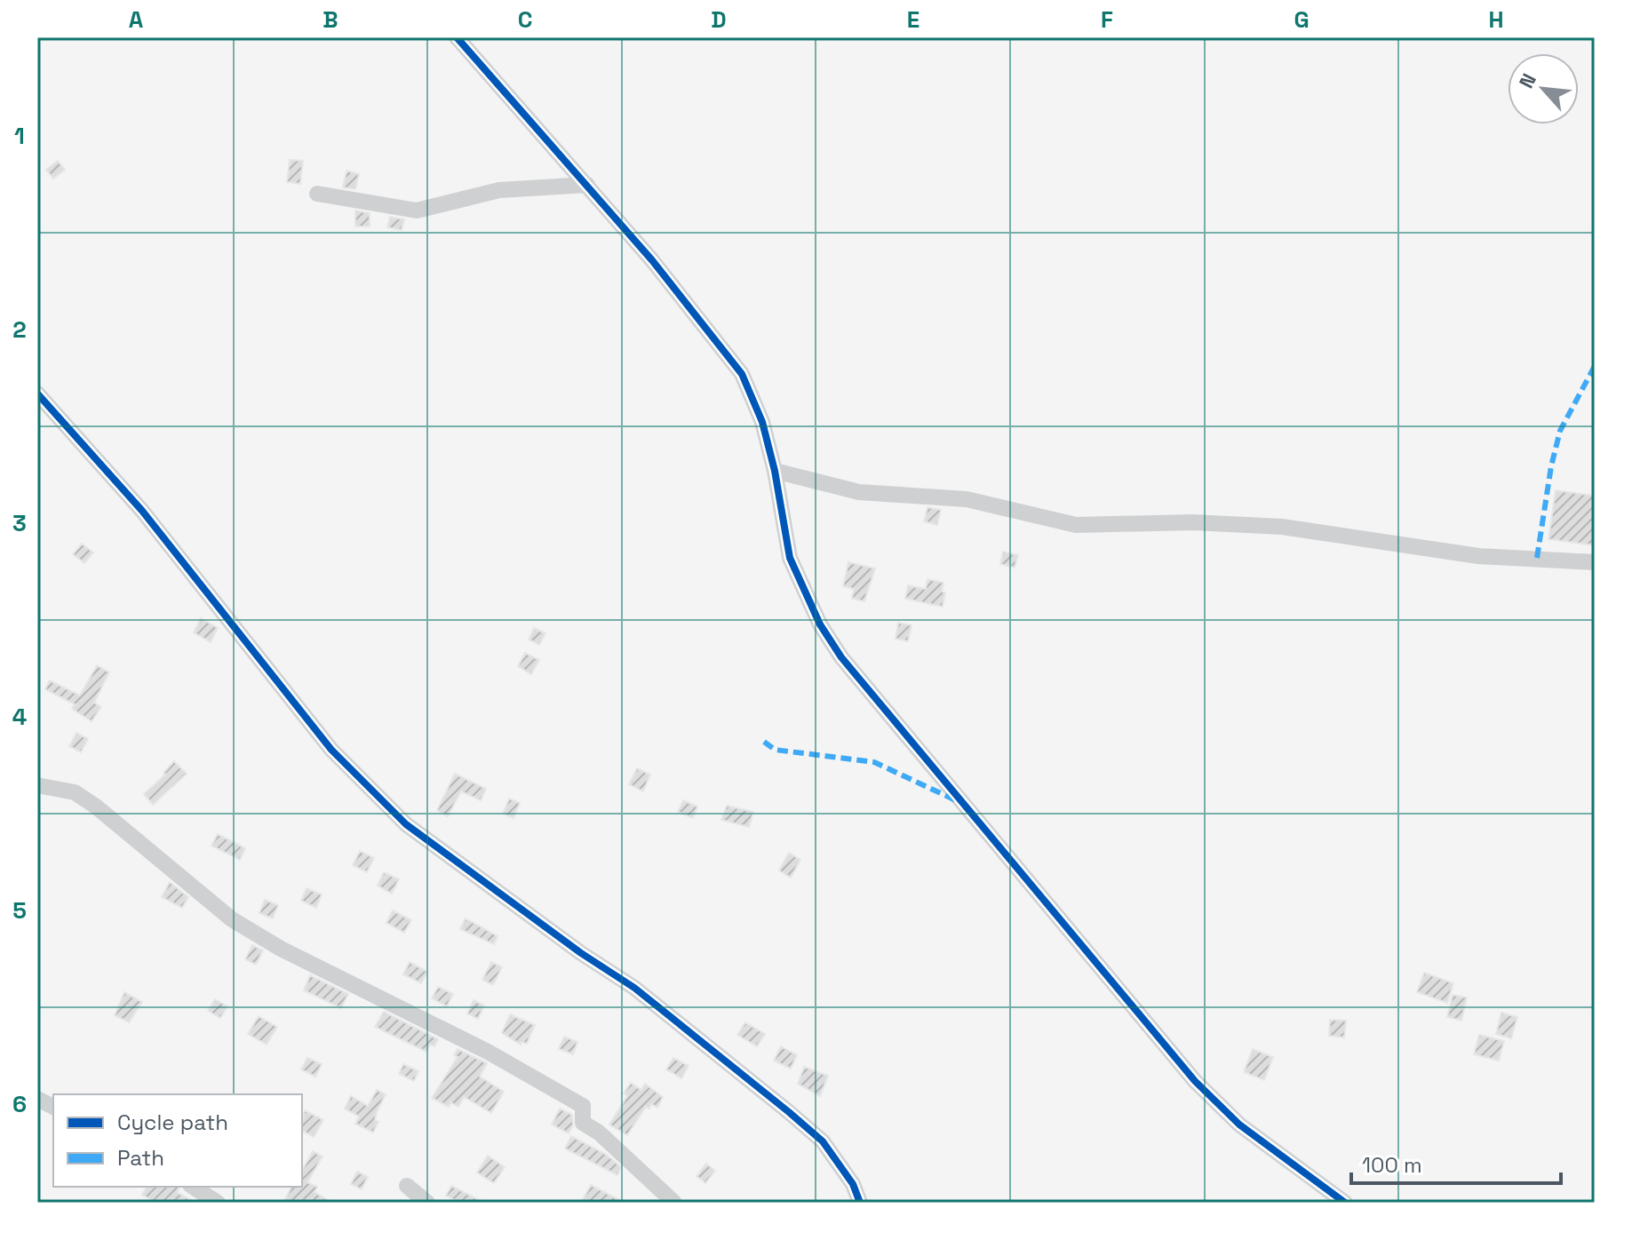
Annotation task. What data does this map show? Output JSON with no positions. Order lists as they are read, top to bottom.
{
  "legend": ["Cycle path", "Path"],
  "scale_bar": "100 m",
  "north": "top left",
  "grid": {
    "columns": [
      "A",
      "B",
      "C",
      "D",
      "E",
      "F",
      "G",
      "H"
    ],
    "rows": [
      "1",
      "2",
      "3",
      "4",
      "5",
      "6"
    ]
  }
}
